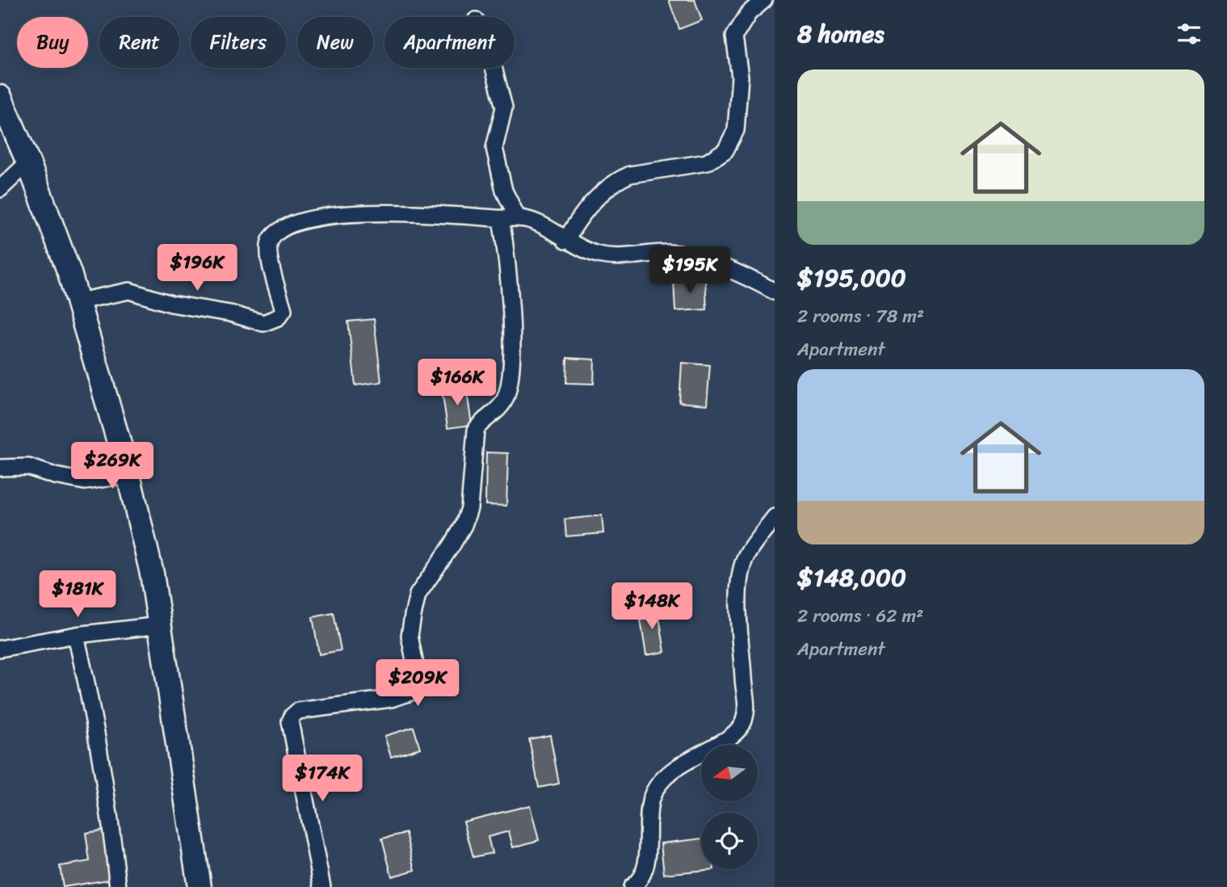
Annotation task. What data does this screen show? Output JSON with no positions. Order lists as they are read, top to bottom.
{
  "north": "left",
  "page": {
    "heading": "8 homes",
    "chip": [
      "Buy",
      "Rent",
      "Filters",
      "New",
      "Apartment"
    ],
    "list": [
      {
        "name": "$195,000",
        "note": "2 rooms · 78 m² · Apartment"
      },
      {
        "name": "$148,000",
        "note": "2 rooms · 62 m² · Apartment"
      }
    ],
    "price": [
      "$196K",
      "$195K",
      "$166K",
      "$269K",
      "$181K",
      "$148K",
      "$209K",
      "$174K"
    ]
  }
}
